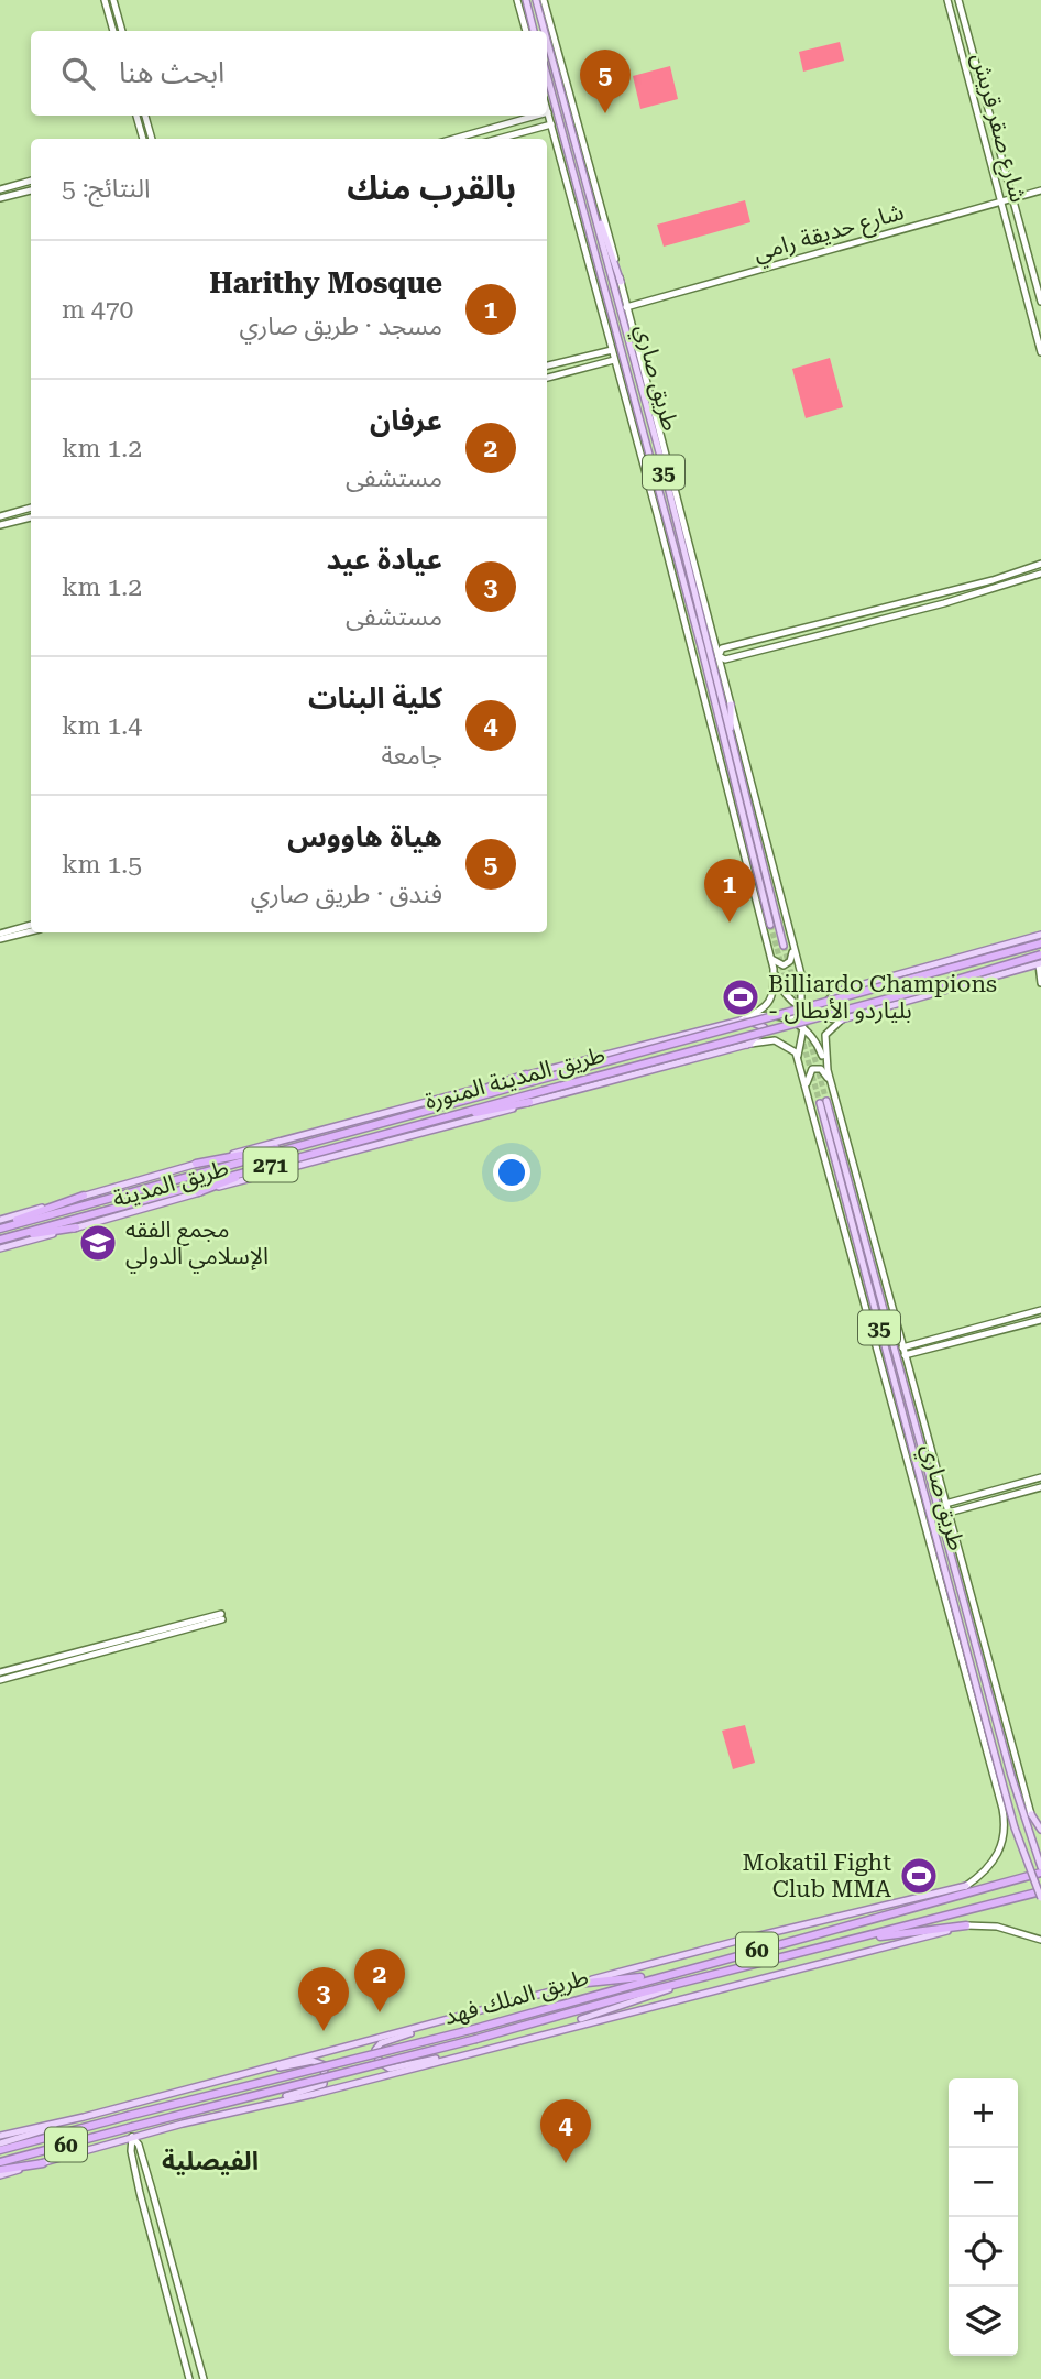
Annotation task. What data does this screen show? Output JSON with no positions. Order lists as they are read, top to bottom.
{
  "streets": {
    "highway": [
      "طريق المدينة المنورة",
      "271",
      "60",
      "طريق الملك فهد"
    ],
    "main road": [
      "شارع صقر قريش",
      "شارع حديقة رامي",
      "طريق صاري",
      "35",
      "طريق المدينة"
    ]
  },
  "crossings": [
    ["شارع صقر قريش", "شارع حديقة رامي"],
    ["شارع حديقة رامي", "طريق المدينة"],
    ["طريق صاري", "طريق المدينة"],
    ["طريق صاري", "طريق الملك فهد"]
  ],
  "districts": ["الفيصلية"],
  "places": {
    "sports": ["Billiardo Champions - بلياردو الأبطال", "Mokatil Fight Club MMA"],
    "school or university": ["مجمع الفقه الإسلامي الدولي"]
  },
  "page": {
    "search": "ابحث هنا",
    "pins": [
      "5",
      "1",
      "2",
      "3",
      "4"
    ],
    "heading": ["بالقرب منك", "النتائج: 5"],
    "list": [
      {
        "mark": "1",
        "name": "Harithy Mosque",
        "note": "مسجد · طريق صاري",
        "value": "470 m"
      },
      {
        "mark": "2",
        "name": "عرفان",
        "note": "مستشفى",
        "value": "1.2 km"
      },
      {
        "mark": "3",
        "name": "عيادة عيد",
        "note": "مستشفى",
        "value": "1.2 km"
      },
      {
        "mark": "4",
        "name": "كلية البنات",
        "note": "جامعة",
        "value": "1.4 km"
      },
      {
        "mark": "5",
        "name": "هياة هاووس",
        "note": "فندق · طريق صاري",
        "value": "1.5 km"
      }
    ],
    "map_buttons": ["+", "−"]
  }
}
